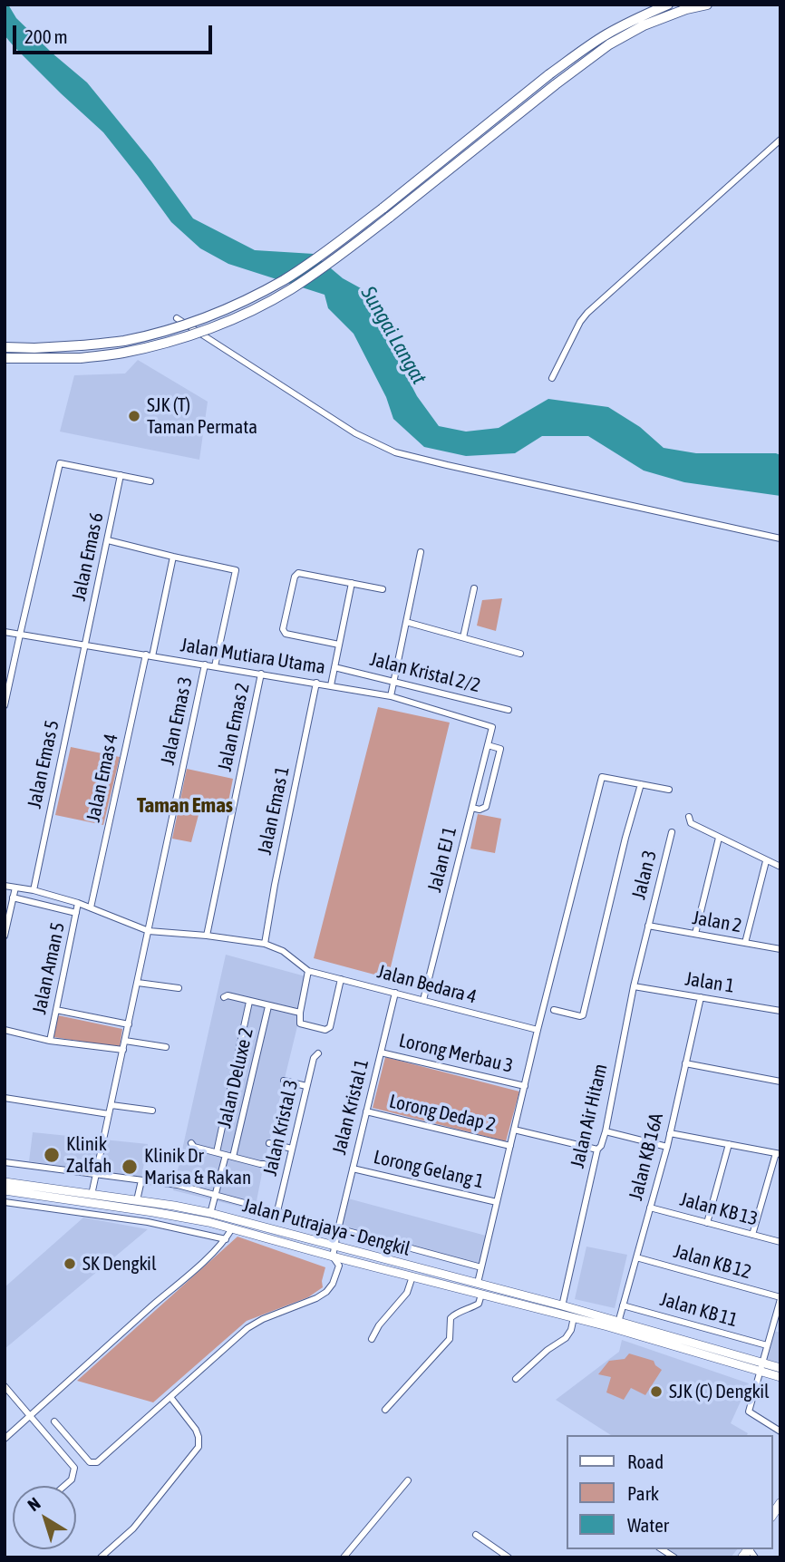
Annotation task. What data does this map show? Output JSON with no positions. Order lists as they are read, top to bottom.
{
  "streets": {
    "main road": ["Jalan Putrajaya - Dengkil"],
    "street": [
      "Jalan Emas 6",
      "Jalan Mutiara Utama",
      "Jalan Kristal 2/2",
      "Jalan Emas 3",
      "Jalan Emas 2",
      "Jalan Emas 5",
      "Jalan Emas 4",
      "Jalan Emas 1",
      "Jalan EJ 1",
      "Jalan 3",
      "Jalan 2",
      "Jalan Aman 5",
      "Jalan 1",
      "Jalan Bedara 4",
      "Lorong Merbau 3",
      "Jalan Deluxe 2",
      "Jalan Kristal 1",
      "Lorong Dedap 2",
      "Jalan Air Hitam",
      "Jalan Kristal 3",
      "Jalan KB 16A",
      "Lorong Gelang 1",
      "Jalan KB 13",
      "Jalan KB 12",
      "Jalan KB 11"
    ]
  },
  "crossings": [
    ["Jalan Emas 6", "Jalan Mutiara Utama"],
    ["Jalan Emas 6", "Jalan Emas 5"],
    ["Jalan Mutiara Utama", "Jalan Emas 3"],
    ["Jalan Mutiara Utama", "Jalan Emas 2"],
    ["Jalan Mutiara Utama", "Jalan Emas 5"],
    ["Jalan Mutiara Utama", "Jalan Emas 4"],
    ["Jalan Mutiara Utama", "Jalan Emas 1"],
    ["Jalan Mutiara Utama", "Jalan EJ 1"],
    ["Jalan EJ 1", "Jalan Bedara 4"],
    ["Jalan 3", "Jalan 2"],
    ["Jalan 3", "Jalan Air Hitam"],
    ["Jalan 2", "Jalan Air Hitam"],
    ["Jalan 1", "Jalan Air Hitam"],
    ["Jalan 1", "Jalan KB 16A"],
    ["Jalan Bedara 4", "Jalan Kristal 1"],
    ["Lorong Merbau 3", "Jalan Kristal 1"],
    ["Jalan Kristal 1", "Lorong Dedap 2"],
    ["Jalan Kristal 1", "Lorong Gelang 1"],
    ["Jalan Kristal 1", "Jalan Putrajaya - Dengkil"],
    ["Jalan Air Hitam", "Jalan Putrajaya - Dengkil"],
    ["Jalan KB 16A", "Jalan KB 13"],
    ["Jalan KB 16A", "Jalan KB 12"],
    ["Jalan KB 16A", "Jalan KB 11"]
  ],
  "districts": ["Taman Emas"],
  "water": ["Sungai Langat"],
  "places": [
    "SJK (T) Taman Permata",
    "Klinik Zalfah",
    "Klinik Dr Marisa & Rakan",
    "SK Dengkil",
    "SJK (C) Dengkil"
  ],
  "legend": ["Road", "Park", "Water"],
  "scale_bar": "200 m",
  "north": "top left"
}
